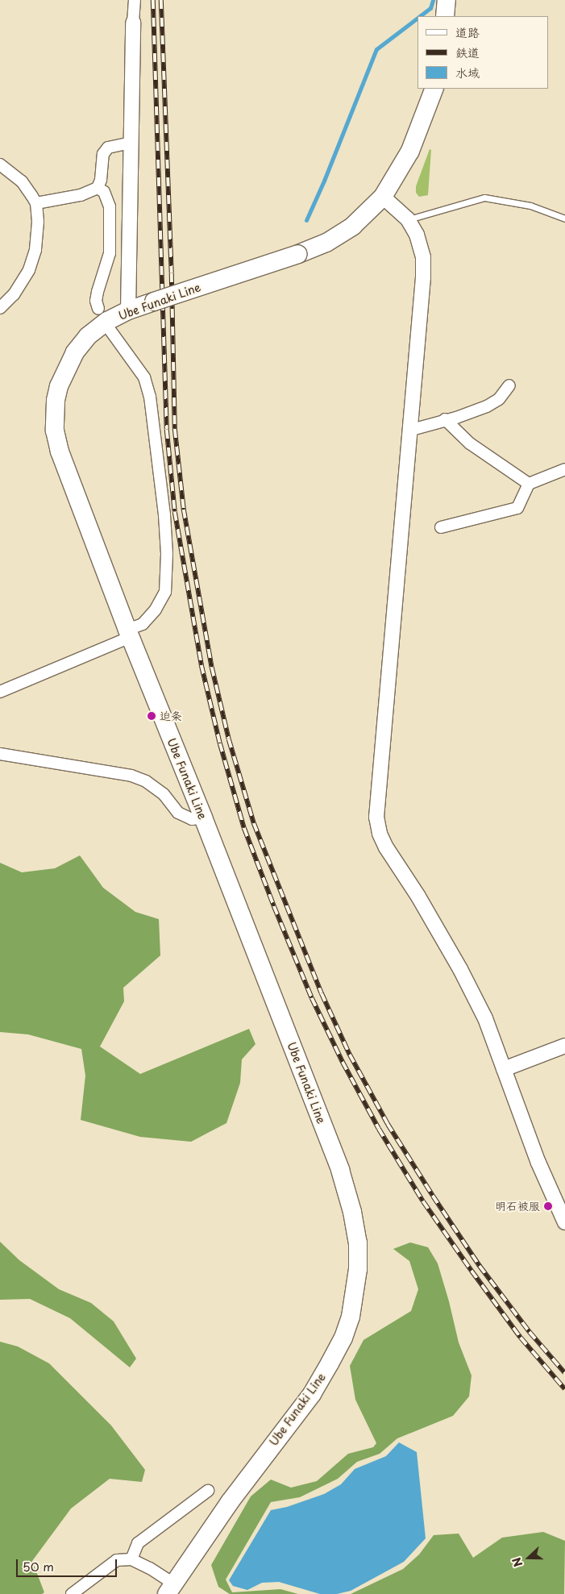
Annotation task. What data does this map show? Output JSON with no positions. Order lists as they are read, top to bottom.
{
  "streets": {
    "main road": ["Ube Funaki Line"]
  },
  "places": ["迫条", "明石被服"],
  "legend": ["道路", "鉄道", "水域"],
  "scale_bar": "50 m",
  "north": "left"
}
